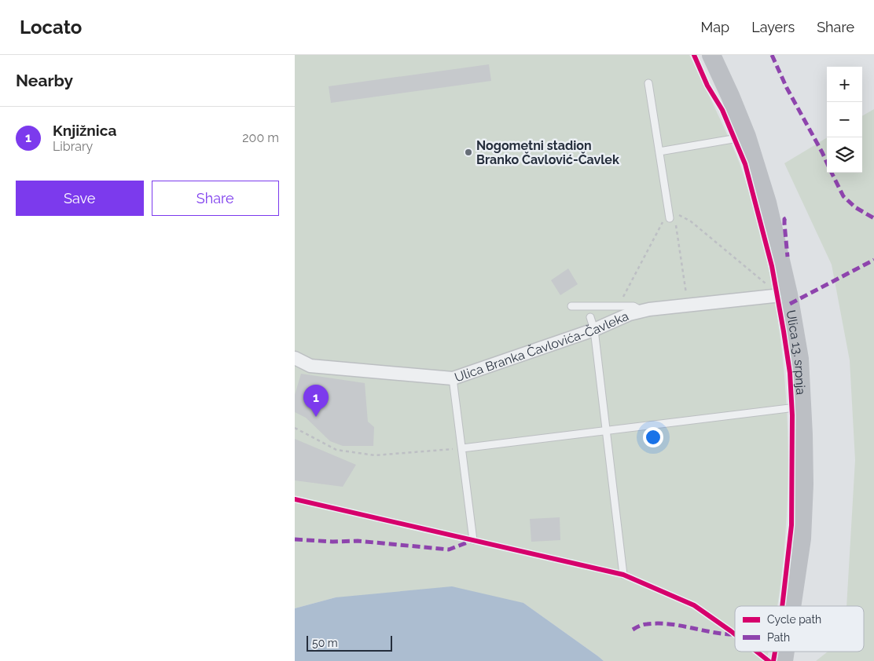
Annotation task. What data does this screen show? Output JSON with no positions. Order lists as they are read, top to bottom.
{
  "streets": {
    "street": ["Ulica Branka Čavlovića-Čavleka", "Ulica 13. srpnja"]
  },
  "crossings": [
    ["Ulica Branka Čavlovića-Čavleka", "Ulica 13. srpnja"]
  ],
  "places": ["Nogometni stadion Branko Čavlović-Čavlek"],
  "legend": ["Cycle path", "Path"],
  "scale_bar": "50 m",
  "page": {
    "header": "Locato",
    "nav": ["Map", "Layers", "Share"],
    "heading": "Nearby",
    "map_buttons": ["+", "−"],
    "list": [
      {
        "mark": "1",
        "name": "Knjižnica",
        "note": "Library",
        "value": "200 m"
      }
    ],
    "buttons": ["Save", "Share"],
    "pins": "1",
    "scale": "50 m"
  }
}
